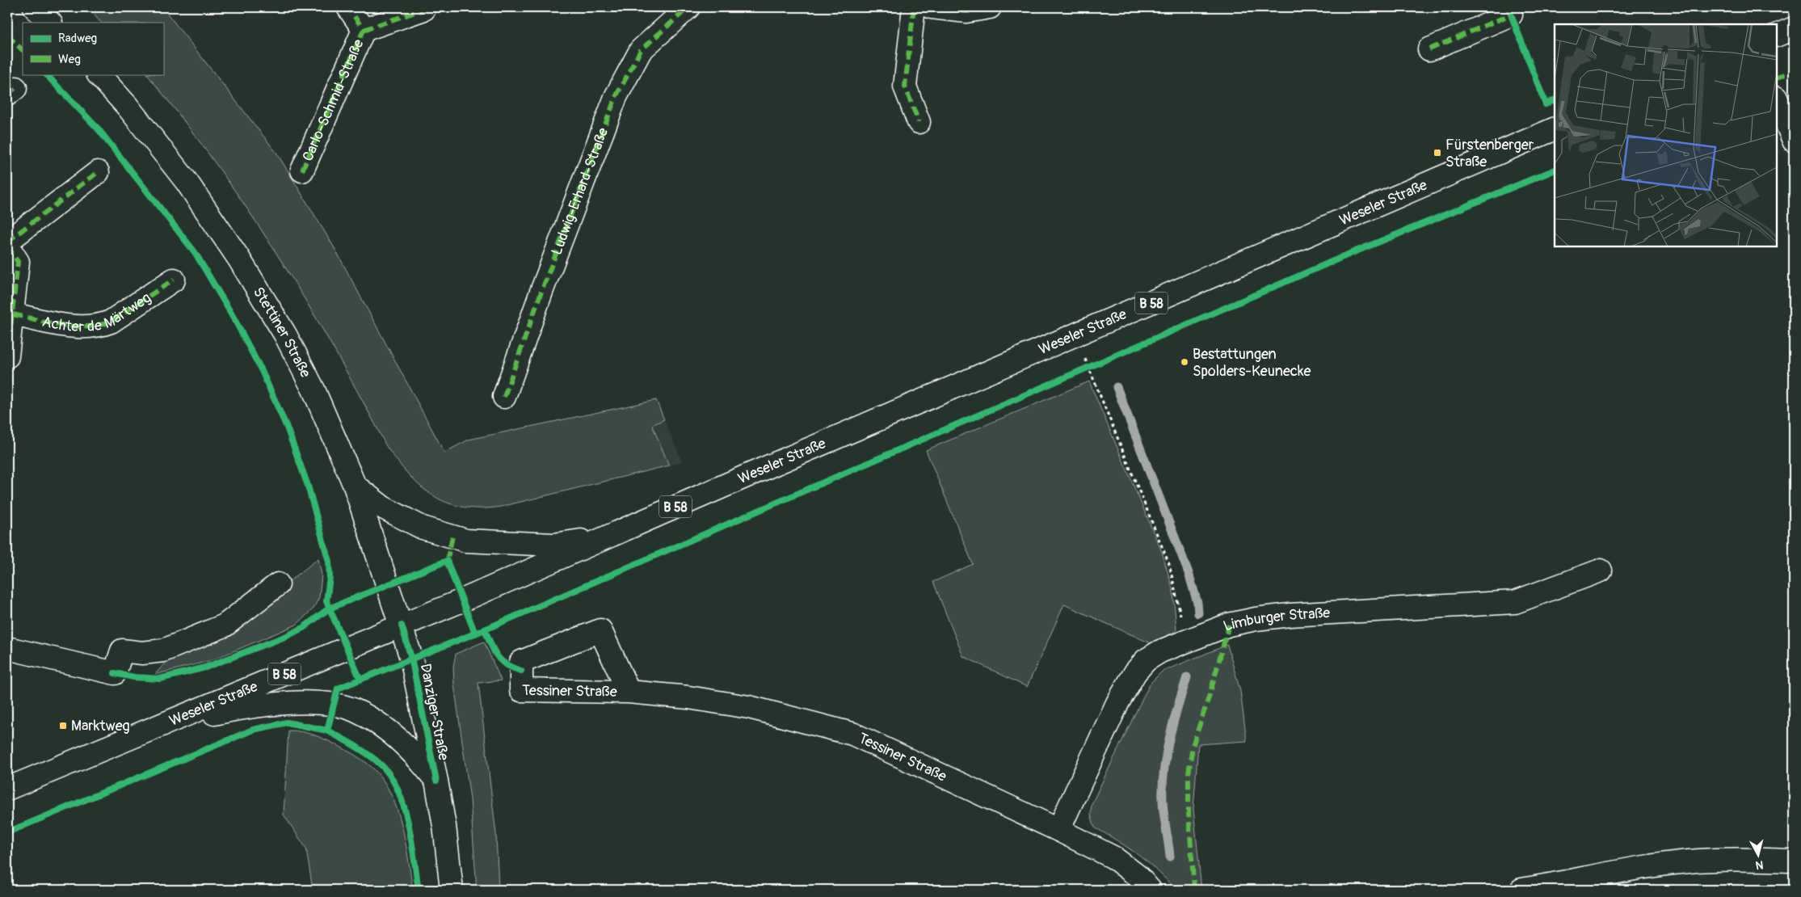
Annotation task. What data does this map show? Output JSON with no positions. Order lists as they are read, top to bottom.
{
  "streets": {
    "street": [
      "Carlo-Schmid-Straße",
      "Ludwig-Erhard-Straße",
      "Weseler Straße",
      "B 58",
      "Achter de Märtweg",
      "Stettiner Straße",
      "Limburger Straße",
      "Tessiner Straße",
      "Danziger Straße"
    ]
  },
  "crossings": [
    ["Weseler Straße", "Stettiner Straße"],
    ["Weseler Straße", "Danziger Straße"],
    ["Stettiner Straße", "Danziger Straße"],
    ["Limburger Straße", "Tessiner Straße"]
  ],
  "places": {
    "transit": ["Fürstenberger Straße", "Marktweg"],
    "other": ["Bestattungen Spolders-Keunecke"]
  },
  "legend": ["Radweg", "Weg"],
  "north": "bottom"
}
